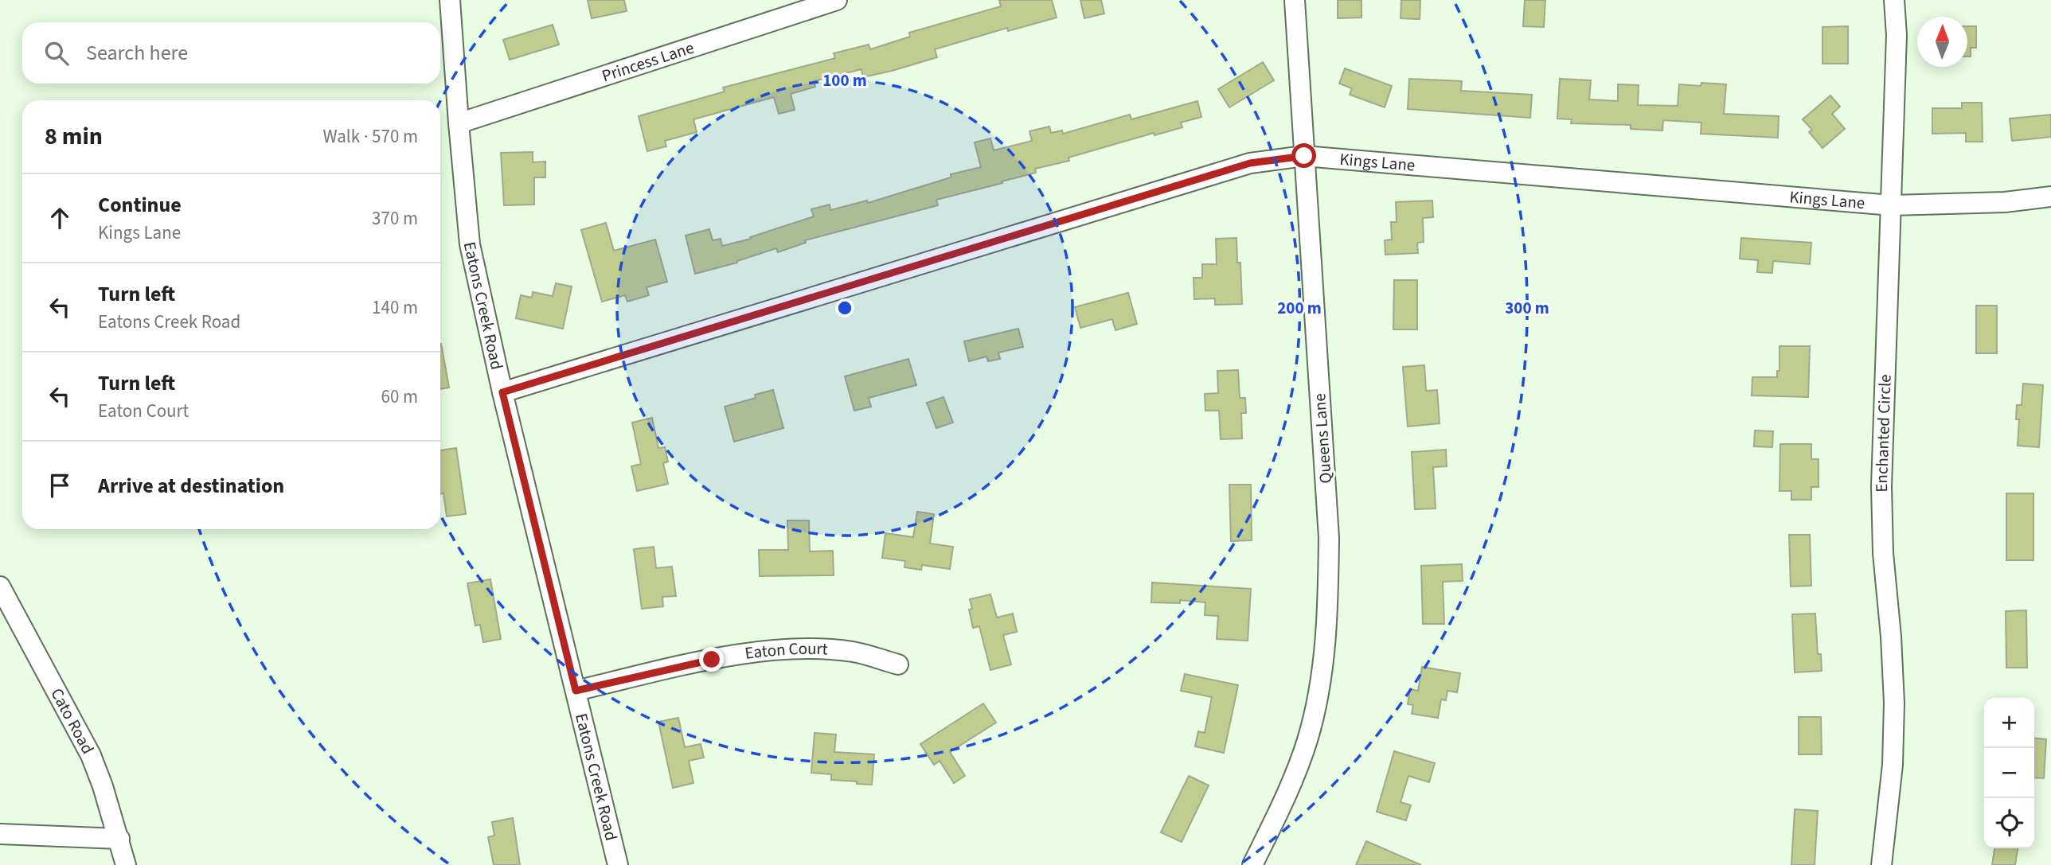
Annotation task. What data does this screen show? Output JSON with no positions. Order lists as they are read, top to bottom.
{
  "streets": {
    "street": [
      "Princess Lane",
      "Kings Lane",
      "Eatons Creek Road",
      "Enchanted Circle",
      "Queens Lane",
      "Eaton Court",
      "Cato Road"
    ]
  },
  "crossings": [
    ["Princess Lane", "Eatons Creek Road"],
    ["Kings Lane", "Eatons Creek Road"],
    ["Kings Lane", "Enchanted Circle"],
    ["Kings Lane", "Queens Lane"],
    ["Eatons Creek Road", "Eaton Court"]
  ],
  "north": "top",
  "page": {
    "search": "Search here",
    "heading": ["8 min", "Walk · 570 m"],
    "list": [
      ["Continue", "Kings Lane", "370 m"],
      ["Turn left", "Eatons Creek Road", "140 m"],
      ["Turn left", "Eaton Court", "60 m"],
      "Arrive at destination"
    ],
    "map_buttons": ["+", "−"]
  },
  "rings": ["100 m", "200 m", "300 m"]
}
